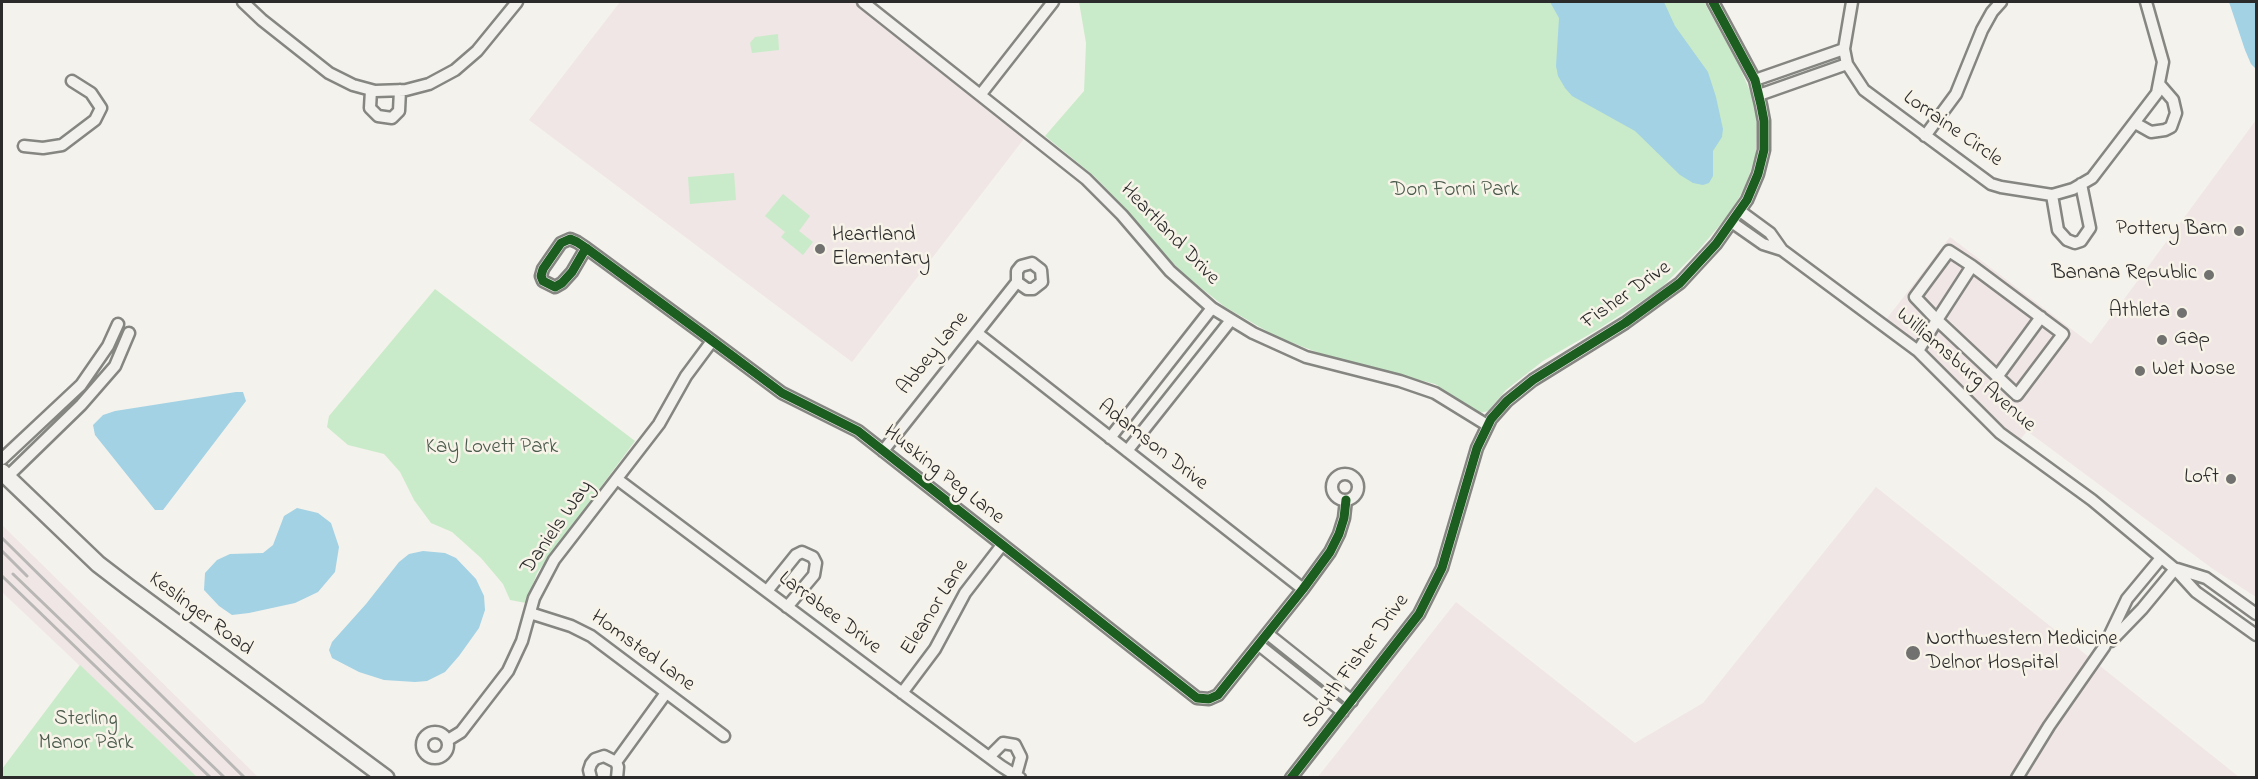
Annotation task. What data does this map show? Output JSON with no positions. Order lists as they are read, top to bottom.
{
  "streets": {
    "main road": ["Keslinger Road"],
    "street": [
      "Lorraine Circle",
      "Heartland Drive",
      "Fisher Drive",
      "Abbey Lane",
      "Williamsburg Avenue",
      "Adamson Drive",
      "Husking Peg Lane",
      "Daniels Way",
      "Eleanor Lane",
      "Larrabee Drive",
      "Homsted Lane",
      "South Fisher Drive"
    ]
  },
  "crossings": [
    ["Heartland Drive", "Fisher Drive"],
    ["Heartland Drive", "South Fisher Drive"],
    ["Fisher Drive", "Williamsburg Avenue"],
    ["Fisher Drive", "South Fisher Drive"],
    ["Abbey Lane", "Adamson Drive"],
    ["Abbey Lane", "Husking Peg Lane"],
    ["Adamson Drive", "Husking Peg Lane"],
    ["Husking Peg Lane", "Daniels Way"],
    ["Husking Peg Lane", "Eleanor Lane"],
    ["Daniels Way", "Larrabee Drive"],
    ["Daniels Way", "Homsted Lane"],
    ["Eleanor Lane", "Larrabee Drive"]
  ],
  "parks": ["Don Forni Park", "Kay Lovett Park", "Sterling Manor Park"],
  "places": [
    "Pottery Barn",
    "Heartland Elementary",
    "Banana Republic",
    "Athleta",
    "Gap",
    "Wet Nose",
    "Loft",
    "Northwestern Medicine Delnor Hospital"
  ]
}
